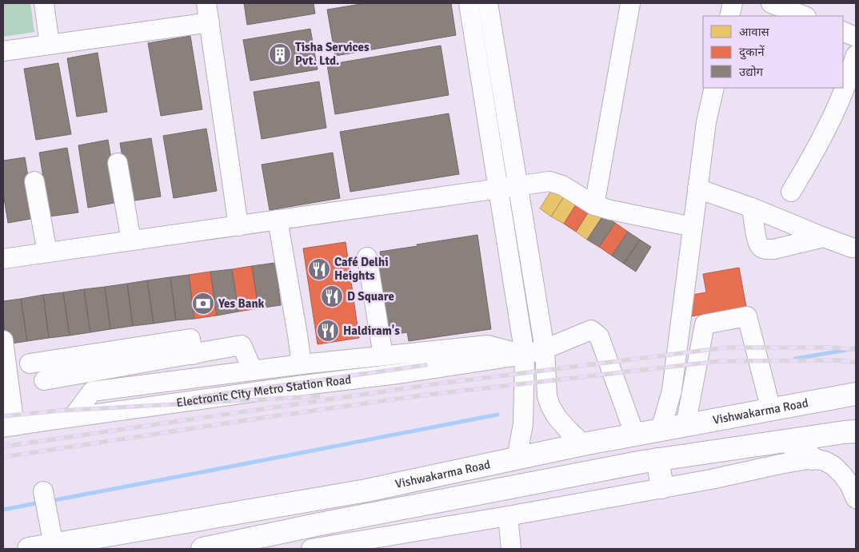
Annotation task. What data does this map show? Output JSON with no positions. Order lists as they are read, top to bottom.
{
  "streets": {
    "main road": ["Vishwakarma Road"],
    "street": ["Electronic City Metro Station Road"]
  },
  "crossings": [
    ["Electronic City Metro Station Road", "Vishwakarma Road"]
  ],
  "places": {
    "building": ["Tisha Services Pvt. Ltd."],
    "restaurant": ["Café Delhi Heights", "D Square", "Haldiram's"],
    "bank": ["Yes Bank"]
  },
  "legend": ["आवास", "दुकानें", "उद्योग"]
}
